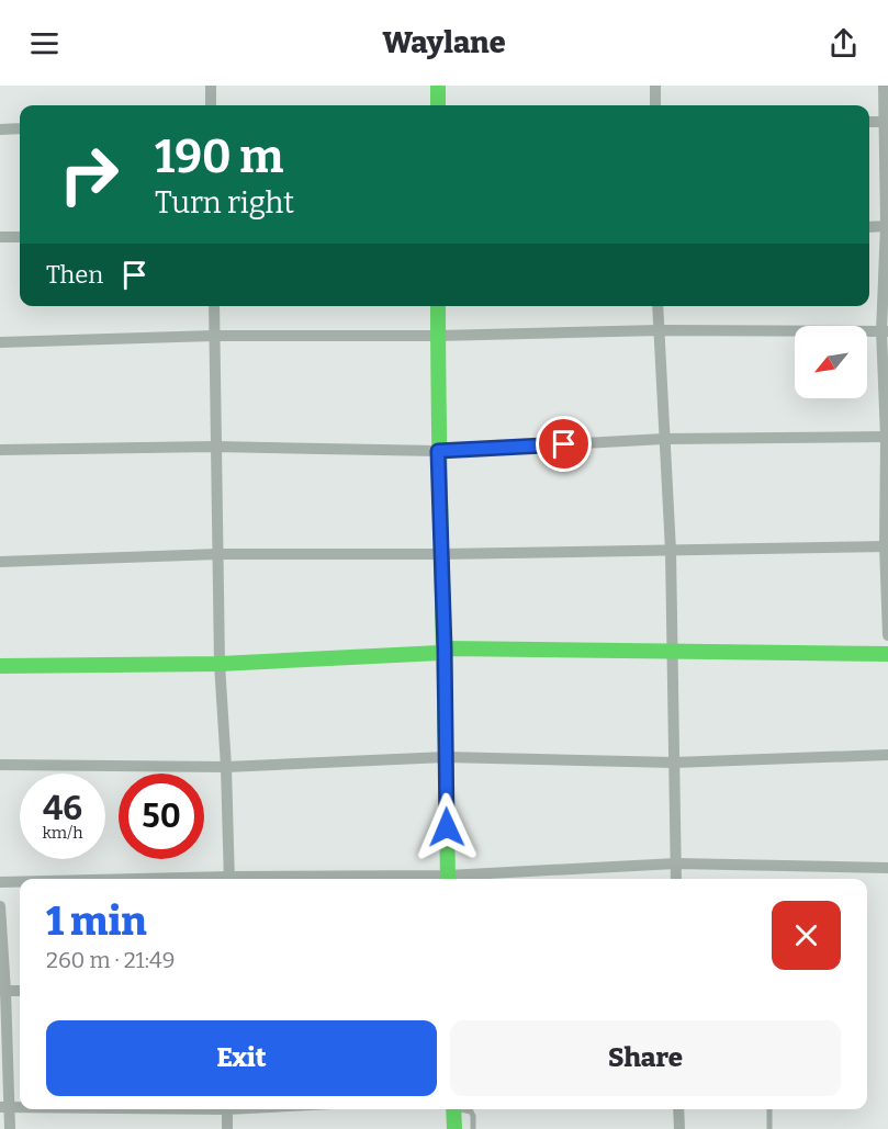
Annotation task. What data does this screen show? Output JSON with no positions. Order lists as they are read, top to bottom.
{
  "north": "bottom left",
  "page": {
    "header": "Waylane",
    "turn": ["190 m", "Turn right"],
    "then": "Then",
    "speed": "46 km/h",
    "limit": "50",
    "heading": ["1 min", "260 m · 21:49"],
    "buttons": ["Exit", "Share"]
  }
}
